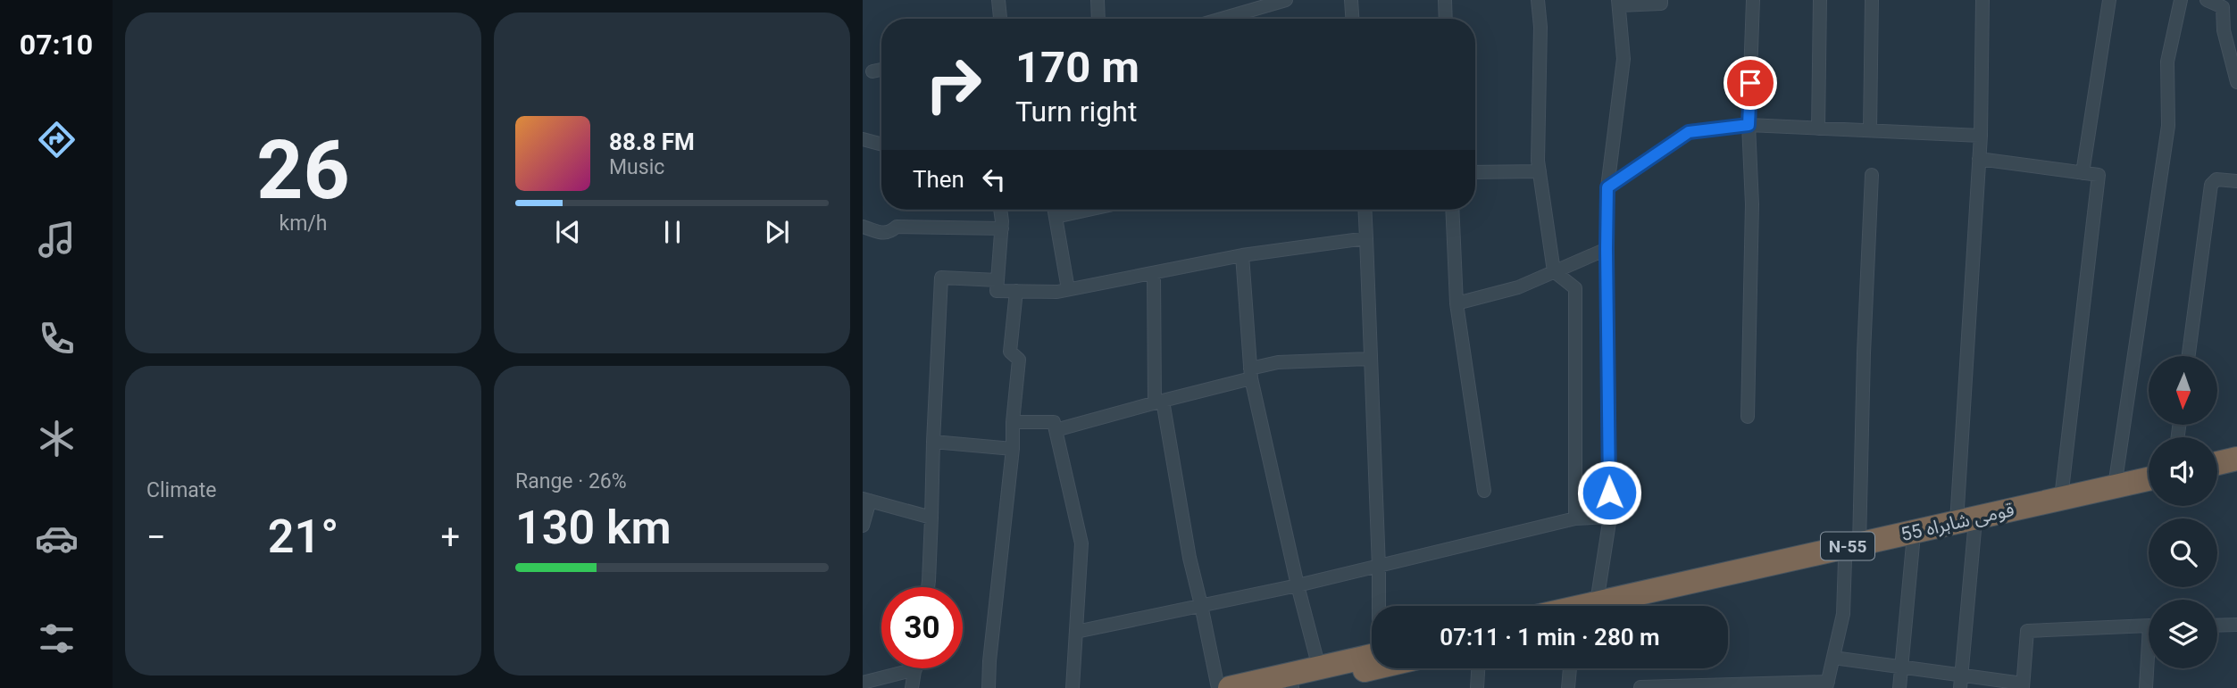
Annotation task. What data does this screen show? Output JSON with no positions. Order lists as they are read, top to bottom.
{
  "streets": {
    "highway": ["قومی شاہراہ 55", "N-55"]
  },
  "north": "bottom",
  "page": {
    "tabs": "07:10",
    "tile": [
      ["26", "km/h"],
      "Climate",
      ["Range · 26%", "130 km"]
    ],
    "turn": ["170 m", "Turn right"],
    "song": ["88.8 FM", "Music"],
    "then": "Then",
    "heat": ["−", "21°", "+"],
    "limit": "30",
    "trip": "07:11 · 1 min · 280 m"
  }
}
